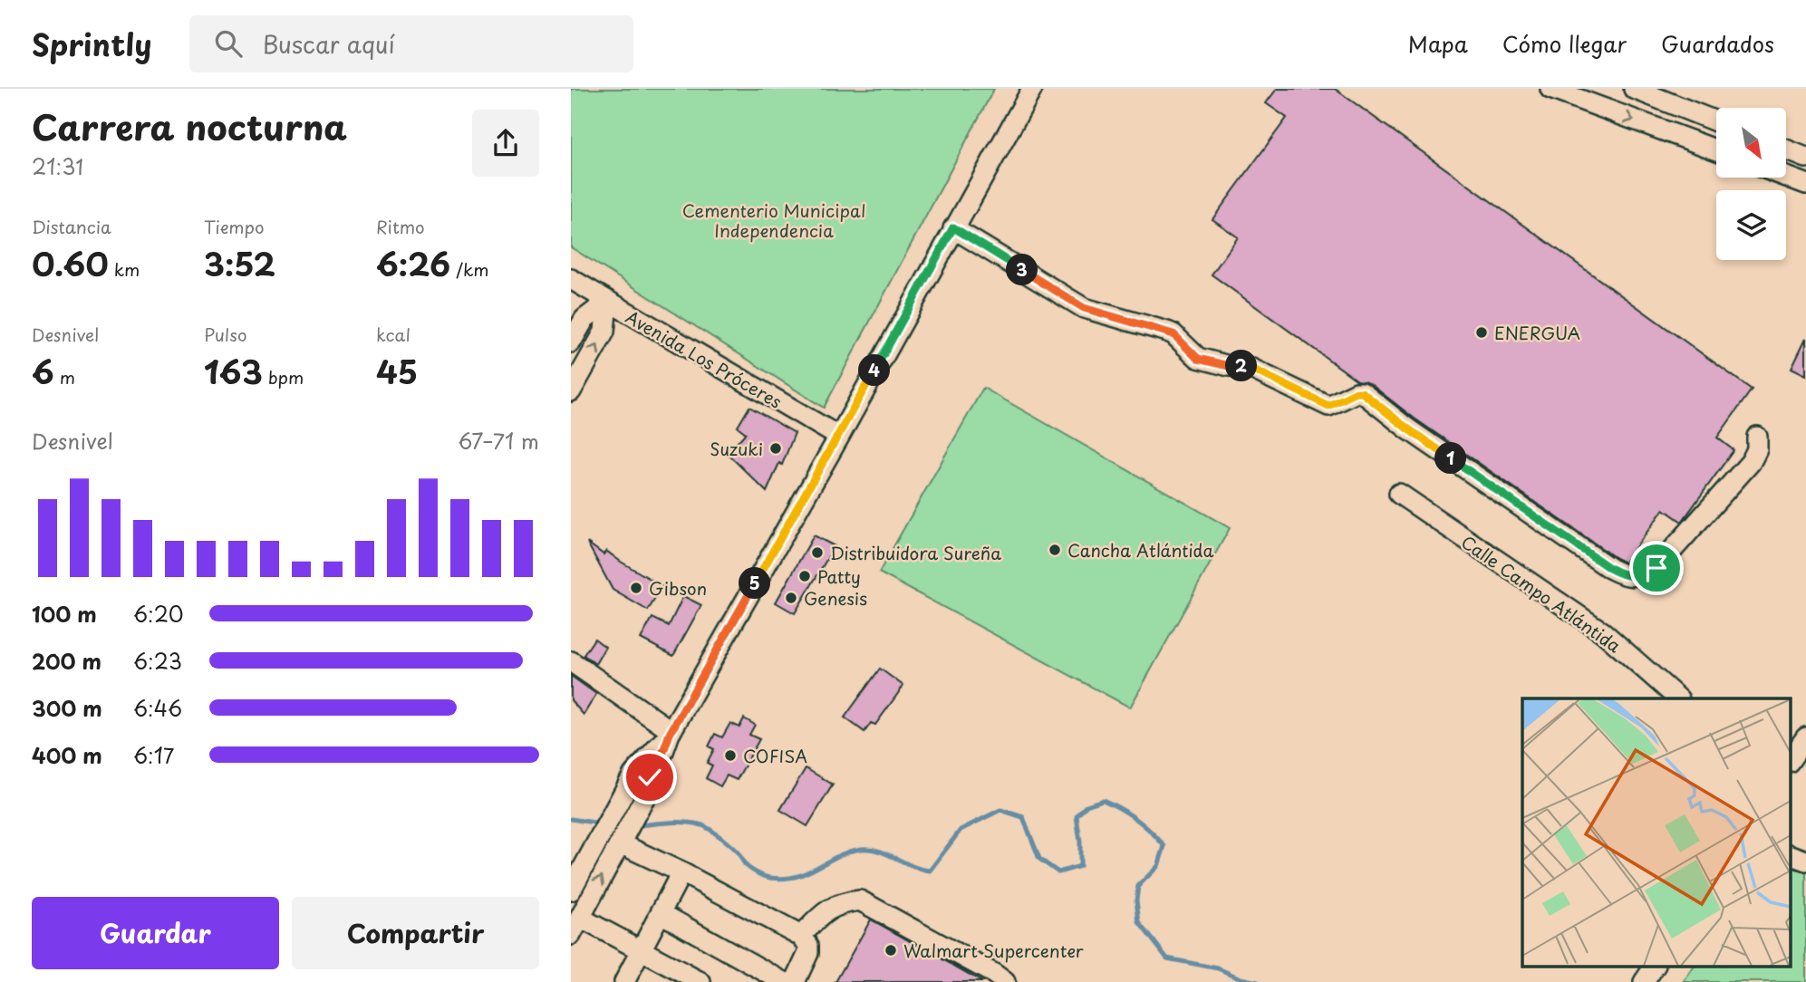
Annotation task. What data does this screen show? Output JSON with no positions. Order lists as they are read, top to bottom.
{
  "streets": {
    "street": ["Avenida Los Próceres", "Calle Campo Atlántida"]
  },
  "parks": ["Cementerio Municipal Independencia"],
  "places": [
    "ENERGUA",
    "Suzuki",
    "Cancha Atlántida",
    "Distribuidora Sureña",
    "Patty",
    "Gibson",
    "Genesis",
    "COFISA",
    "Walmart Supercenter"
  ],
  "north": "bottom right",
  "page": {
    "header": "Sprintly",
    "search": "Buscar aquí",
    "nav": ["Mapa", "Cómo llegar", "Guardados"],
    "heading": ["Carrera nocturna", "21:31"],
    "stats": [
      ["Distancia", "0.60 km"],
      ["Tiempo", "3:52"],
      ["Ritmo", "6:26 /km"],
      ["Desnivel", "6 m"],
      ["Pulso", "163 bpm"],
      ["kcal", "45"]
    ],
    "pins": [
      "3",
      "2",
      "4",
      "1",
      "5"
    ],
    "chart": ["Desnivel", "67–71 m"],
    "list": [
      {
        "name": "100 m",
        "note": "6:20"
      },
      {
        "name": "200 m",
        "note": "6:23"
      },
      {
        "name": "300 m",
        "note": "6:46"
      },
      {
        "name": "400 m",
        "note": "6:17"
      }
    ],
    "buttons": ["Guardar", "Compartir"]
  }
}
